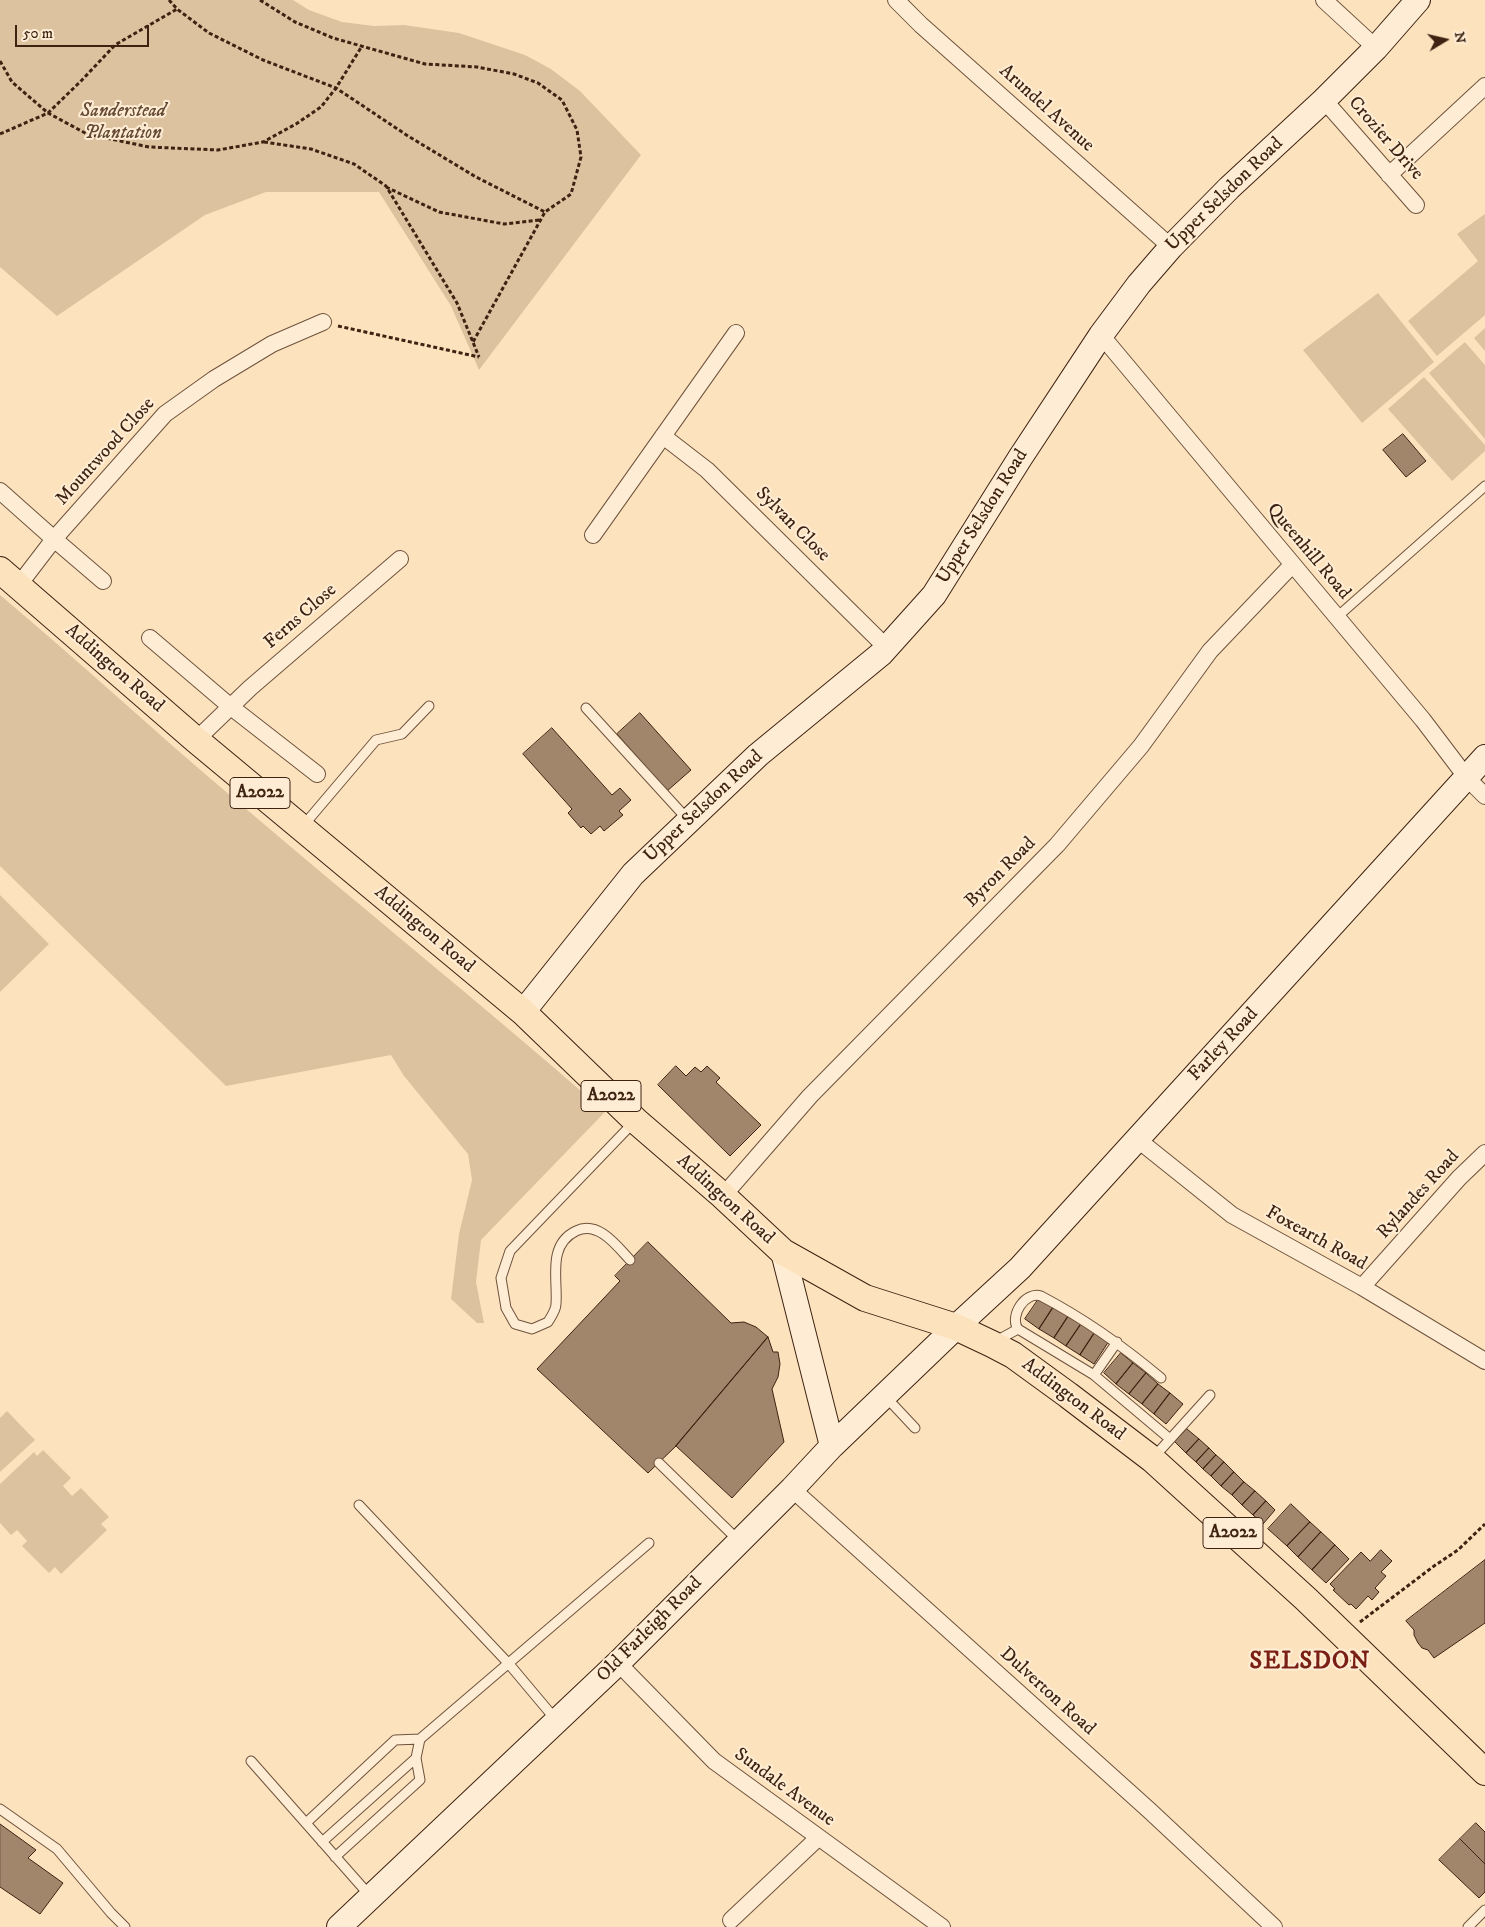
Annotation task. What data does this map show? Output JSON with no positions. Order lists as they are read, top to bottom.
{
  "streets": {
    "main road": ["Addington Road", "A2022"],
    "street": [
      "Arundel Avenue",
      "Crozier Drive",
      "Upper Selsdon Road",
      "Mountwood Close",
      "Sylvan Close",
      "Queenhill Road",
      "Ferns Close",
      "Byron Road",
      "Farley Road",
      "Rylandes Road",
      "Foxearth Road",
      "Old Farleigh Road",
      "Dulverton Road",
      "Sundale Avenue"
    ]
  },
  "crossings": [
    ["Arundel Avenue", "Upper Selsdon Road"],
    ["Crozier Drive", "Upper Selsdon Road"],
    ["Upper Selsdon Road", "Sylvan Close"],
    ["Upper Selsdon Road", "Queenhill Road"],
    ["Upper Selsdon Road", "Addington Road"],
    ["Mountwood Close", "Addington Road"],
    ["Queenhill Road", "Byron Road"],
    ["Queenhill Road", "Farley Road"],
    ["Ferns Close", "Addington Road"],
    ["Addington Road", "Byron Road"],
    ["Addington Road", "Farley Road"],
    ["Addington Road", "Old Farleigh Road"],
    ["Farley Road", "Foxearth Road"],
    ["Farley Road", "Old Farleigh Road"],
    ["Rylandes Road", "Foxearth Road"],
    ["Old Farleigh Road", "Dulverton Road"],
    ["Old Farleigh Road", "Sundale Avenue"]
  ],
  "districts": ["SELSDON"],
  "parks": ["Sanderstead Plantation"],
  "scale_bar": "50 m",
  "north": "right"
}
